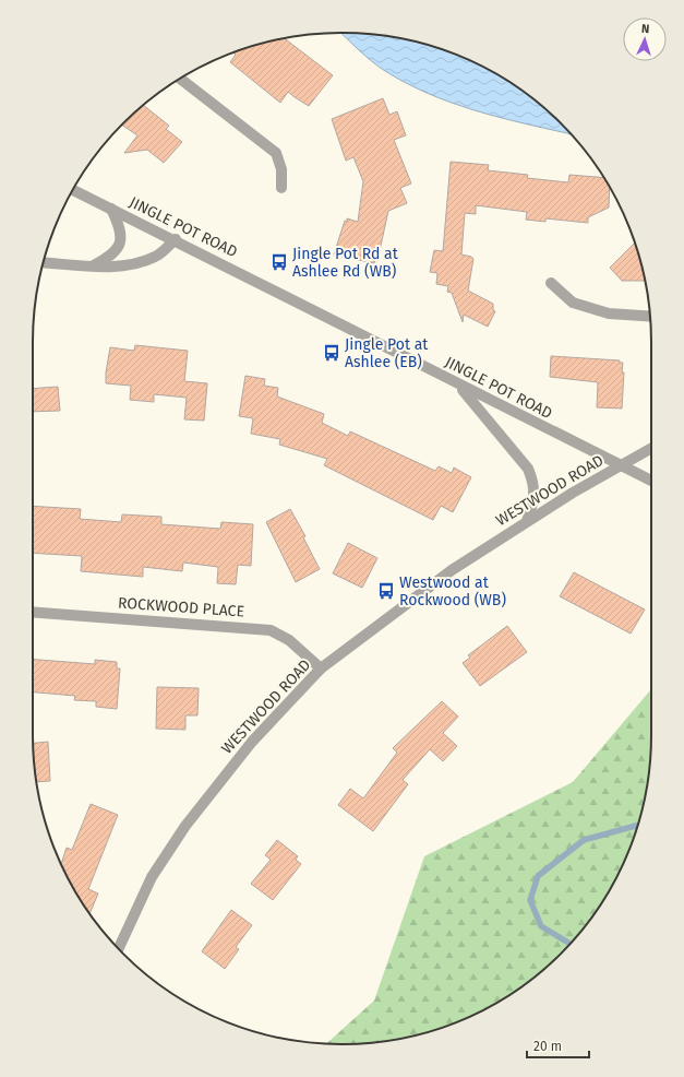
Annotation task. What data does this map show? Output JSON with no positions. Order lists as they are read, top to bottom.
{
  "streets": {
    "street": ["JINGLE POT ROAD", "WESTWOOD ROAD", "ROCKWOOD PLACE"]
  },
  "crossings": [
    ["JINGLE POT ROAD", "WESTWOOD ROAD"],
    ["WESTWOOD ROAD", "ROCKWOOD PLACE"]
  ],
  "places": {
    "bus stop": ["Jingle Pot Rd at Ashlee Rd (WB)", "Jingle Pot at Ashlee (EB)", "Westwood at Rockwood (WB)"]
  },
  "scale_bar": "20 m",
  "north": "top"
}
